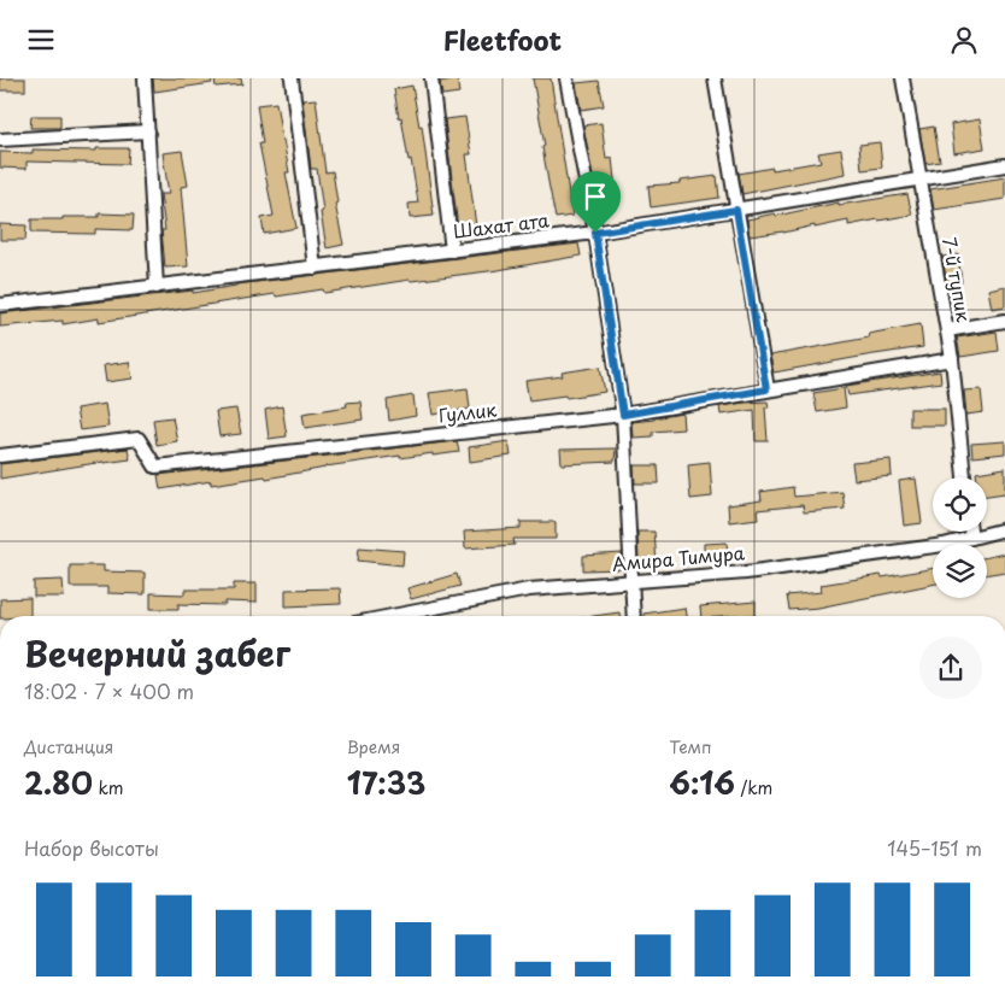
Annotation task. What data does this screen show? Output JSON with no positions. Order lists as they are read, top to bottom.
{
  "streets": {
    "street": [
      "Шахат ата",
      "7-й тупик",
      "Гуллик",
      "Амира Тимура"
    ]
  },
  "crossings": [
    ["Шахат ата", "7-й тупик"],
    ["7-й тупик", "Гуллик"]
  ],
  "page": {
    "header": "Fleetfoot",
    "heading": ["Вечерний забег", "18:02 · 7 × 400 m"],
    "stats": [
      ["Дистанция", "2.80 km"],
      ["Время", "17:33"],
      ["Темп", "6:16 /km"]
    ],
    "chart": ["Набор высоты", "145–151 m"]
  }
}
